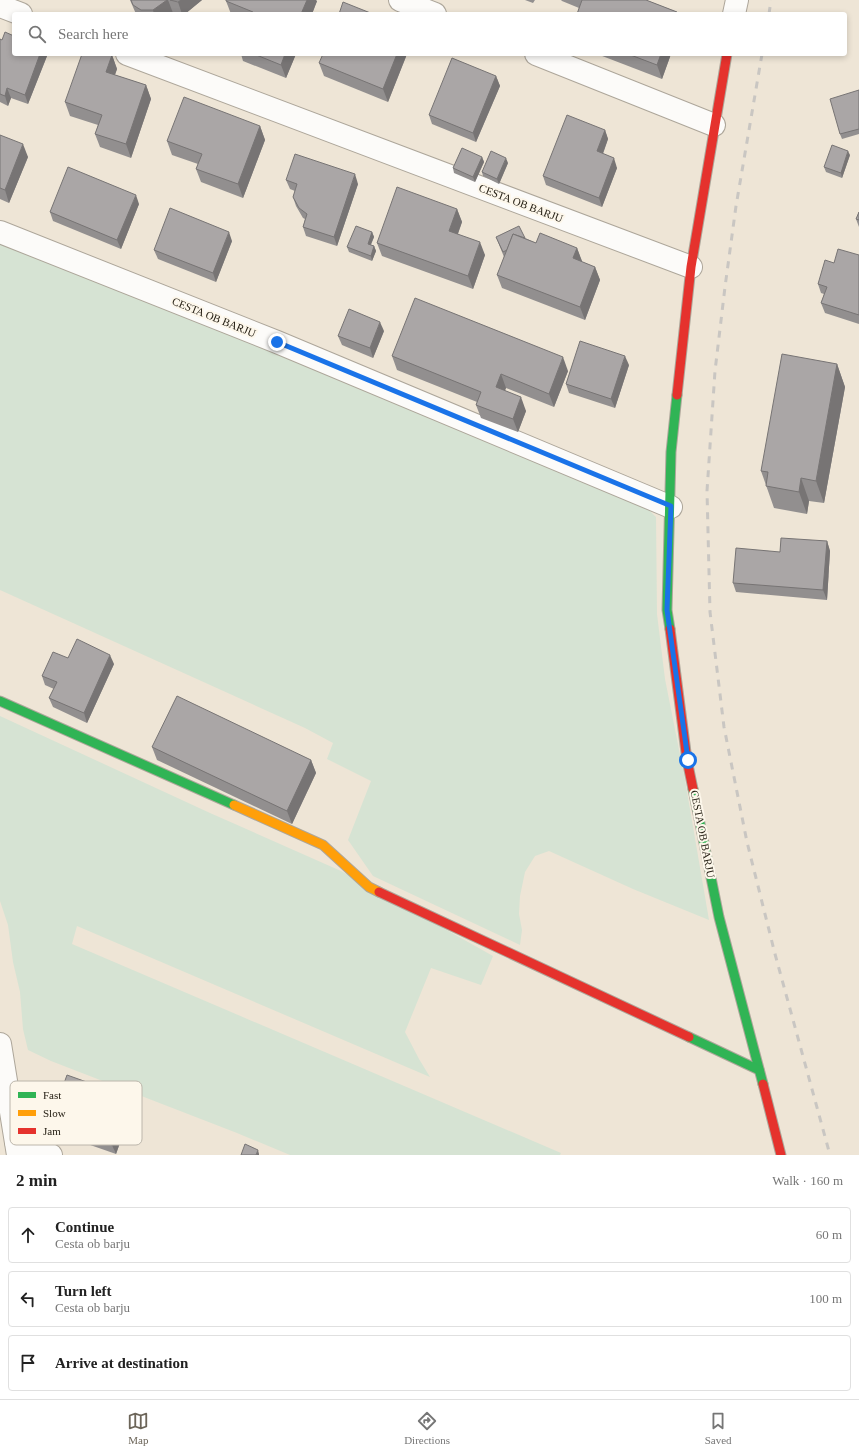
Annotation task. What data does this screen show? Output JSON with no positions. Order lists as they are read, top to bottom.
{
  "streets": {
    "street": ["CESTA OB BARJU"]
  },
  "legend": ["Fast", "Slow", "Jam"],
  "page": {
    "search": "Search here",
    "heading": ["2 min", "Walk · 160 m"],
    "list": [
      ["Continue", "Cesta ob barju", "60 m"],
      ["Turn left", "Cesta ob barju", "100 m"],
      "Arrive at destination"
    ],
    "nav": ["Map", "Directions", "Saved"]
  }
}
